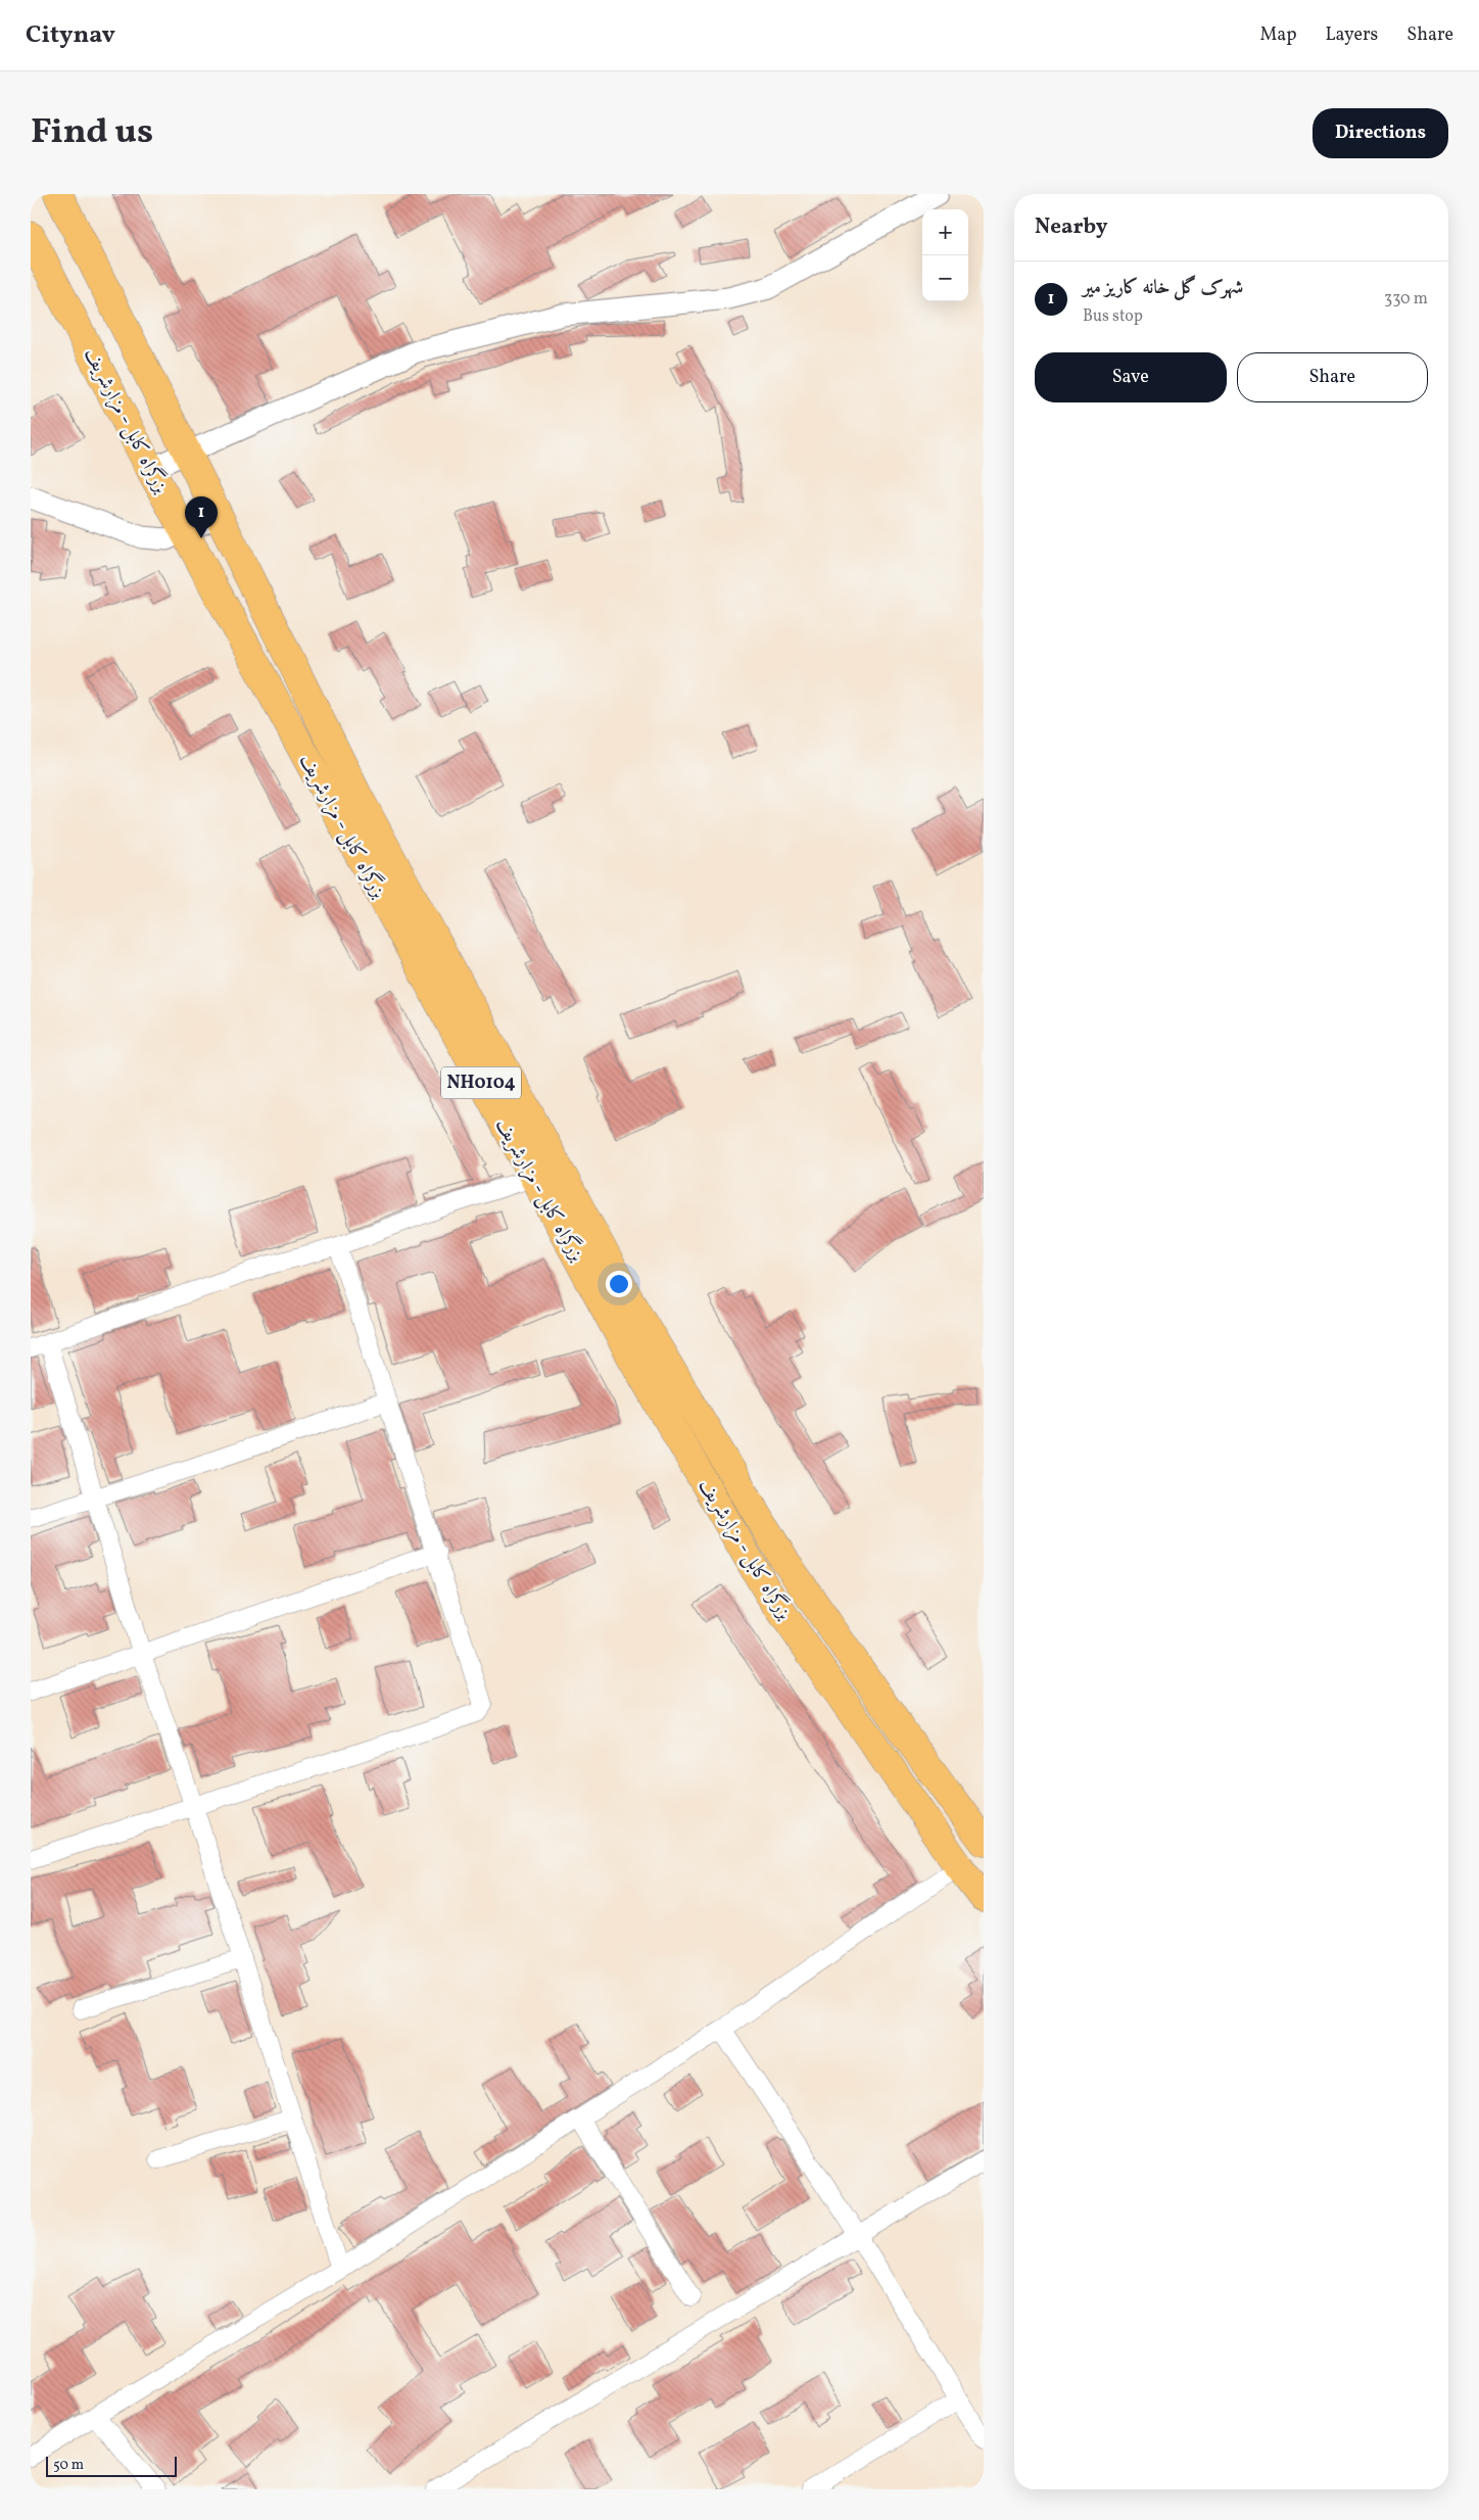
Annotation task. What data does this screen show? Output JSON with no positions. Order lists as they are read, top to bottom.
{
  "streets": {
    "highway": ["بزرگراه کابل - مزارشریف", "NH0104"]
  },
  "scale_bar": "50 m",
  "page": {
    "header": "Citynav",
    "nav": ["Map", "Layers", "Share"],
    "title": "Find us",
    "buttons": [
      "Directions",
      ["Save", "Share"]
    ],
    "heading": "Nearby",
    "map_buttons": ["+", "−"],
    "list": [
      {
        "mark": "1",
        "name": "شهرک گل خانه کاریز میر",
        "note": "Bus stop",
        "value": "330 m"
      }
    ],
    "pins": "1",
    "scale": "50 m"
  }
}
